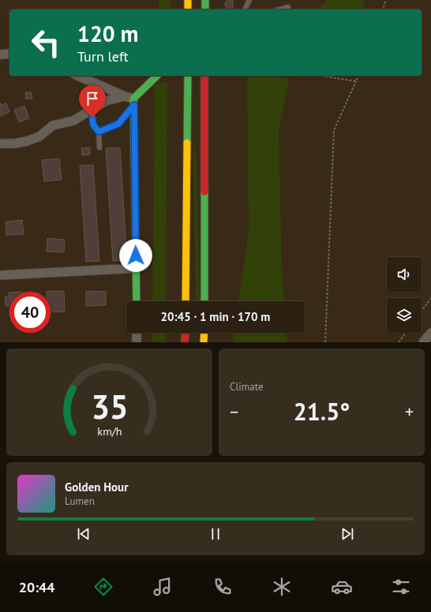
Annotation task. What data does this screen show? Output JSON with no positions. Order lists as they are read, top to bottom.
{
  "page": {
    "turn": ["120 m", "Turn left"],
    "limit": "40",
    "trip": "20:45 · 1 min · 170 m",
    "tile": "Climate",
    "heat": ["−", "21.5°", "+"],
    "song": ["Golden Hour", "Lumen"],
    "tabs": "20:44",
    "gauge": ["35", "km/h"]
  }
}
